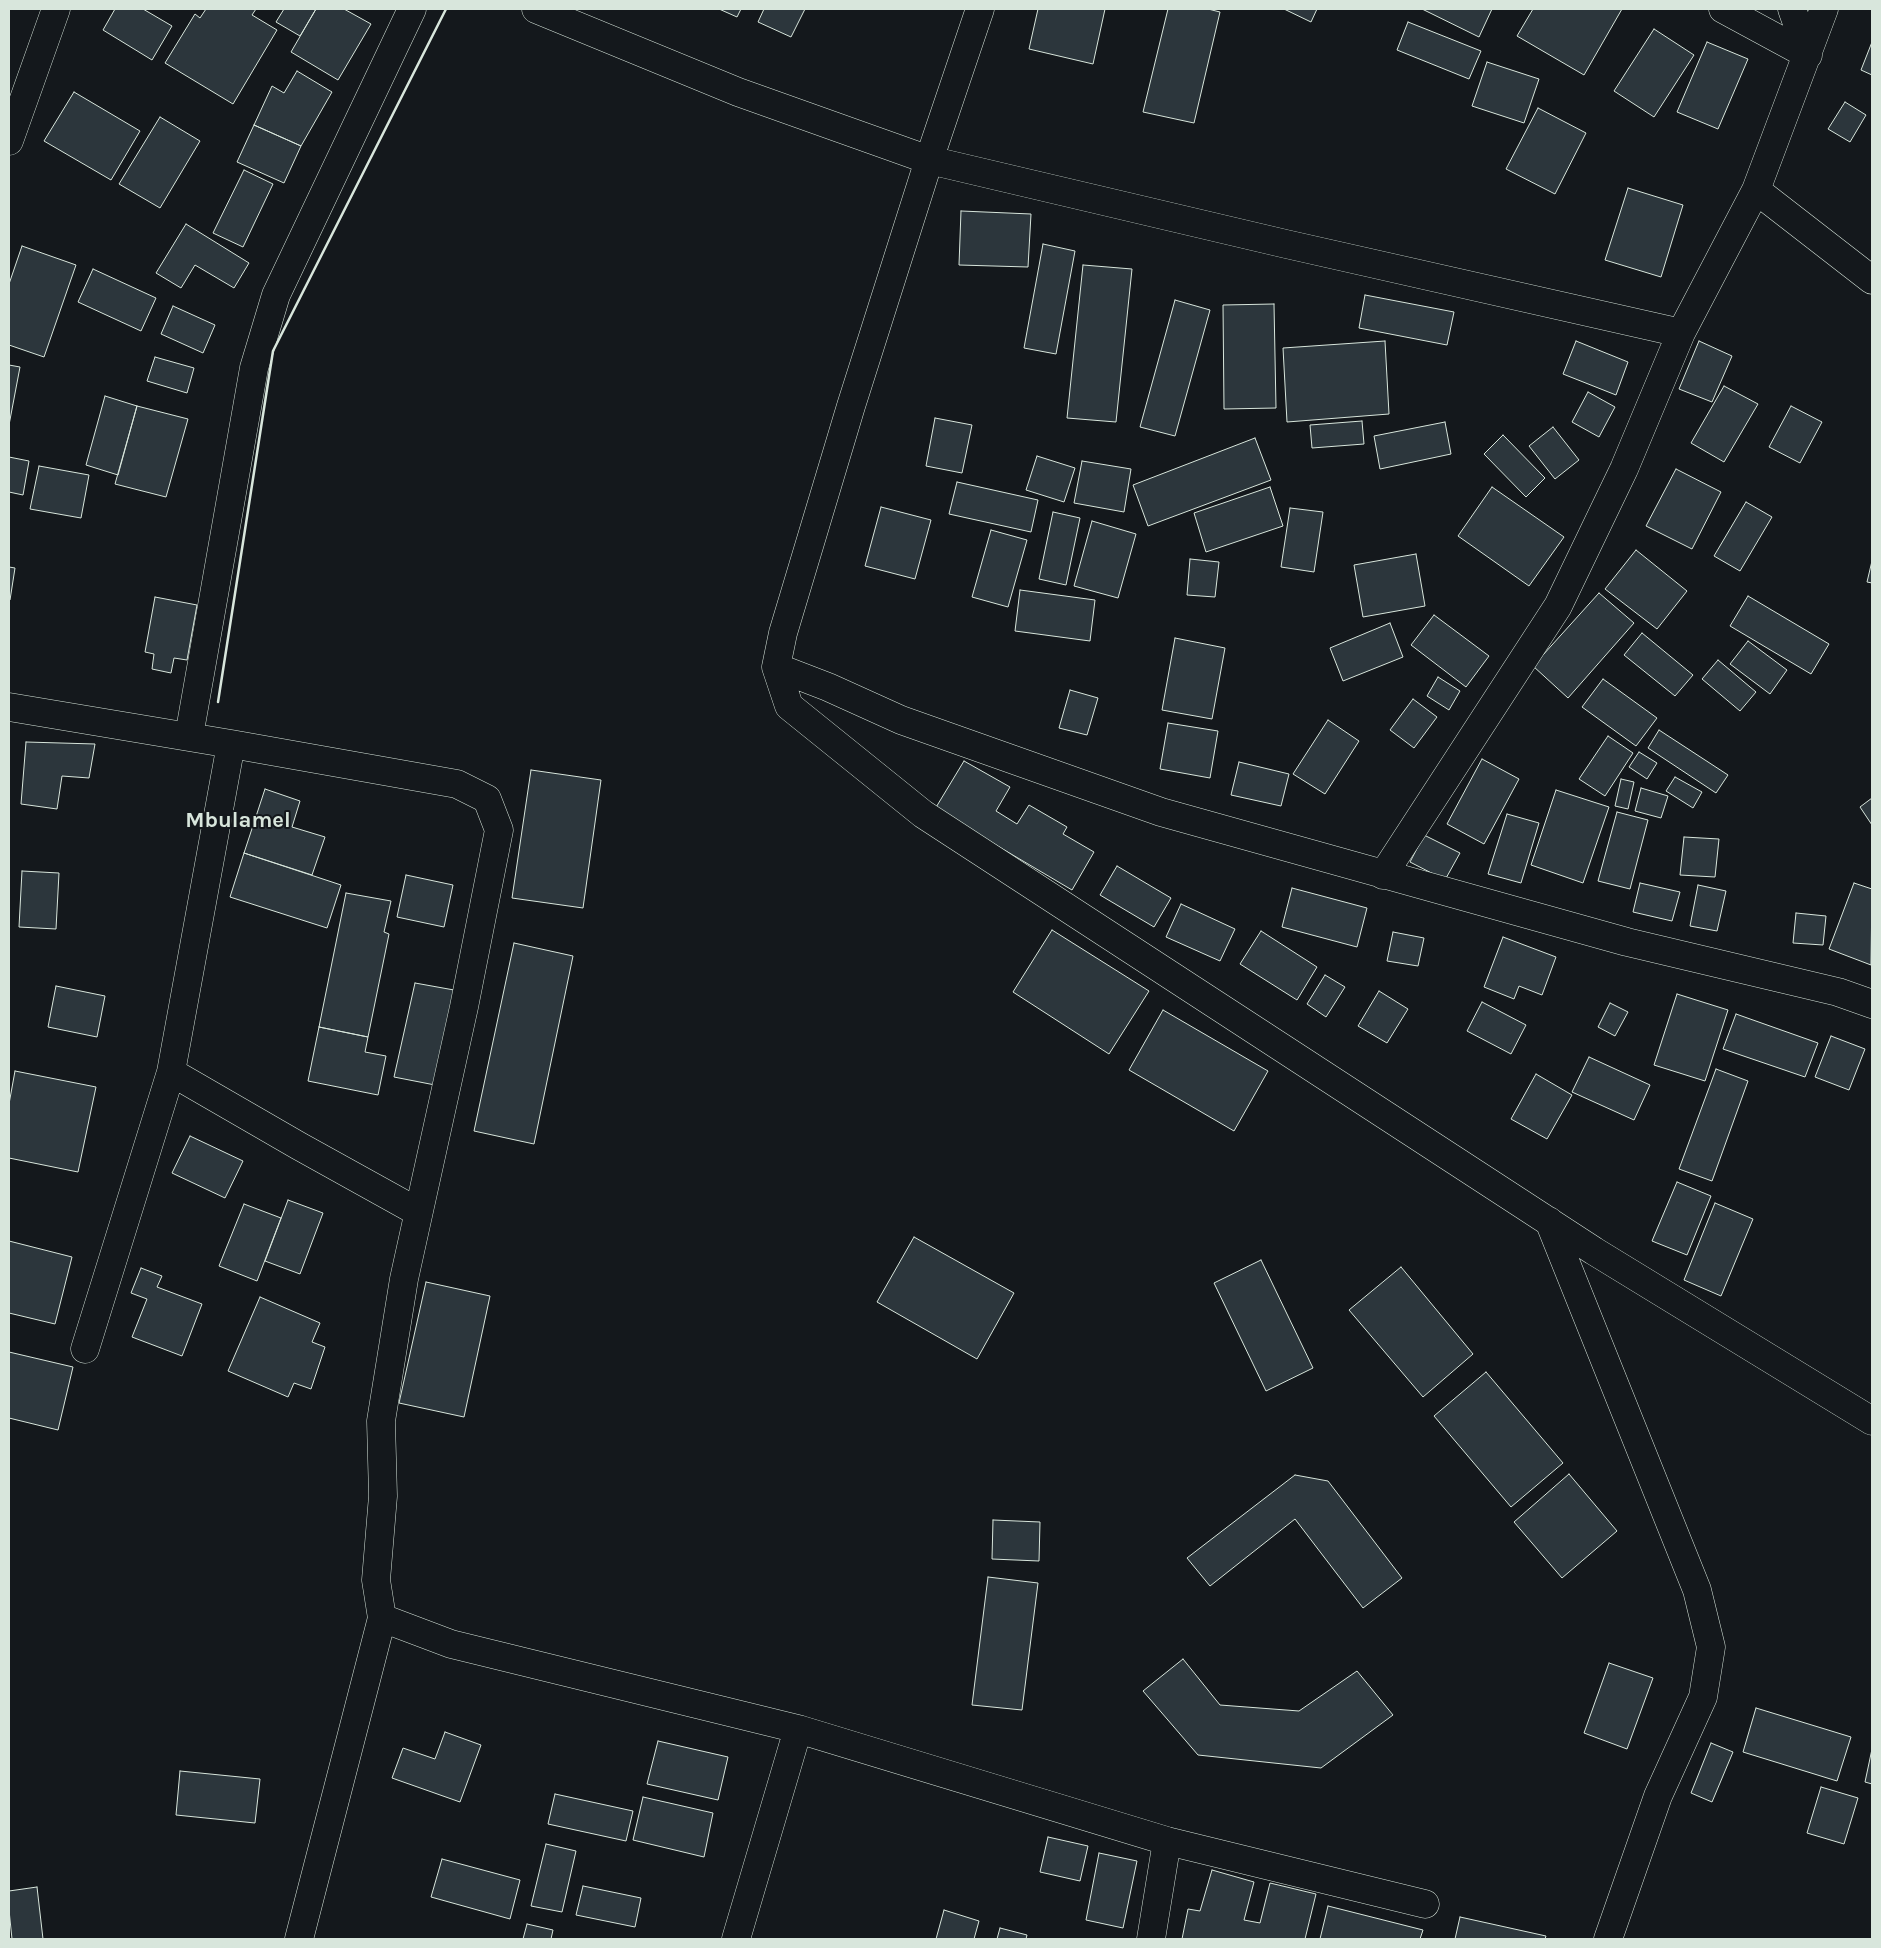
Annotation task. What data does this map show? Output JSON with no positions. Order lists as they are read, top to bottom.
{
  "districts": ["Mbulamel"]
}
